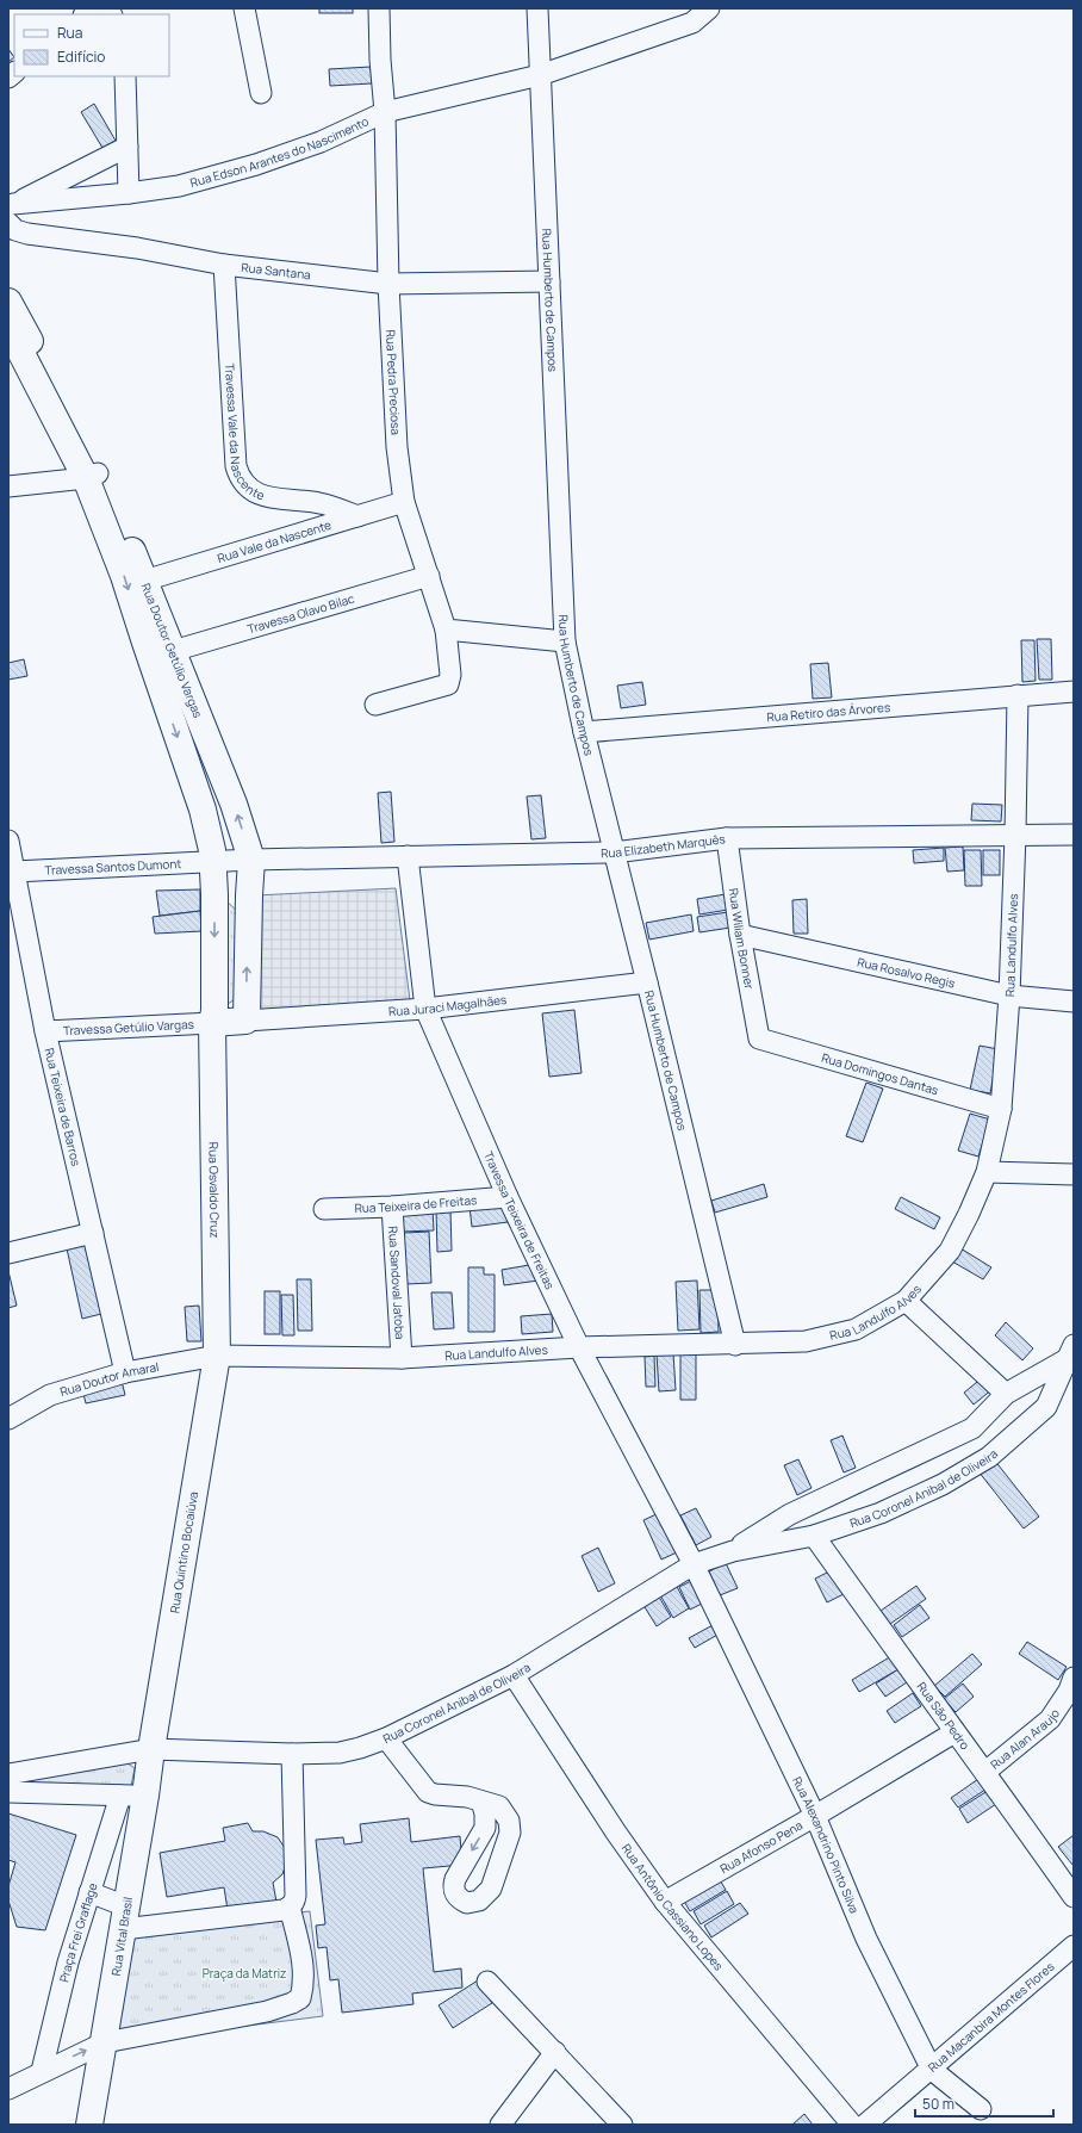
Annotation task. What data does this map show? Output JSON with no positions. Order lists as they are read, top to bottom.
{
  "streets": {
    "main road": [
      "Rua Doutor Getúlio Vargas",
      "Rua Osvaldo Cruz",
      "Rua Quintino Bocaiúva",
      "Rua Vital Brasil"
    ],
    "street": [
      "Rua Edson Arantes do Nascimento",
      "Rua Santana",
      "Rua Humberto de Campos",
      "Rua Pedra Preciosa",
      "Travessa Vale da Nascente",
      "Rua Vale da Nascente",
      "Travessa Olavo Bilac",
      "Rua Retiro das Árvores",
      "Rua Elizabeth Marquês",
      "Travessa Santos Dumont",
      "Rua Wiliam Bonner",
      "Rua Landulfo Alves",
      "Rua Rosalvo Regis",
      "Rua Juraci Magalhães",
      "Travessa Getúlio Vargas",
      "Rua Domingos Dantas",
      "Rua Teixeira de Barros",
      "Rua Teixeira de Freitas",
      "Travessa Teixeira de Freitas",
      "Rua Sandoval Jatoba",
      "Rua Doutor Amaral",
      "Rua Coronel Anibal de Oliveira",
      "Rua São Pedro",
      "Rua Alan Araujo",
      "Rua Alexandrino Pinto Silva",
      "Rua Afonso Pena",
      "Rua Antônio Cassiano Lopes",
      "Praça Frei Graflage",
      "Rua Macanbira Montes Flores"
    ]
  },
  "crossings": [
    ["Rua Edson Arantes do Nascimento", "Rua Santana"],
    ["Rua Edson Arantes do Nascimento", "Rua Humberto de Campos"],
    ["Rua Edson Arantes do Nascimento", "Rua Pedra Preciosa"],
    ["Rua Santana", "Rua Humberto de Campos"],
    ["Rua Santana", "Rua Pedra Preciosa"],
    ["Rua Santana", "Travessa Vale da Nascente"],
    ["Rua Humberto de Campos", "Rua Retiro das Árvores"],
    ["Rua Humberto de Campos", "Rua Elizabeth Marquês"],
    ["Rua Humberto de Campos", "Rua Landulfo Alves"],
    ["Rua Humberto de Campos", "Rua Juraci Magalhães"],
    ["Rua Pedra Preciosa", "Rua Vale da Nascente"],
    ["Rua Pedra Preciosa", "Travessa Olavo Bilac"],
    ["Travessa Vale da Nascente", "Rua Vale da Nascente"],
    ["Rua Vale da Nascente", "Rua Doutor Getúlio Vargas"],
    ["Travessa Olavo Bilac", "Rua Doutor Getúlio Vargas"],
    ["Rua Doutor Getúlio Vargas", "Rua Elizabeth Marquês"],
    ["Rua Doutor Getúlio Vargas", "Travessa Santos Dumont"],
    ["Rua Doutor Getúlio Vargas", "Rua Juraci Magalhães"],
    ["Rua Doutor Getúlio Vargas", "Travessa Getúlio Vargas"],
    ["Rua Doutor Getúlio Vargas", "Rua Osvaldo Cruz"],
    ["Rua Retiro das Árvores", "Rua Landulfo Alves"],
    ["Rua Elizabeth Marquês", "Travessa Santos Dumont"],
    ["Rua Elizabeth Marquês", "Rua Wiliam Bonner"],
    ["Rua Elizabeth Marquês", "Rua Landulfo Alves"],
    ["Rua Elizabeth Marquês", "Travessa Teixeira de Freitas"],
    ["Travessa Santos Dumont", "Rua Teixeira de Barros"],
    ["Rua Wiliam Bonner", "Rua Rosalvo Regis"],
    ["Rua Wiliam Bonner", "Rua Domingos Dantas"],
    ["Rua Landulfo Alves", "Rua Rosalvo Regis"],
    ["Rua Landulfo Alves", "Rua Domingos Dantas"],
    ["Rua Landulfo Alves", "Rua Osvaldo Cruz"],
    ["Rua Landulfo Alves", "Travessa Teixeira de Freitas"],
    ["Rua Landulfo Alves", "Rua Sandoval Jatoba"],
    ["Rua Landulfo Alves", "Rua Doutor Amaral"],
    ["Rua Landulfo Alves", "Rua Quintino Bocaiúva"],
    ["Rua Juraci Magalhães", "Travessa Teixeira de Freitas"],
    ["Travessa Getúlio Vargas", "Rua Teixeira de Barros"],
    ["Travessa Getúlio Vargas", "Rua Osvaldo Cruz"],
    ["Rua Teixeira de Barros", "Rua Doutor Amaral"],
    ["Rua Osvaldo Cruz", "Rua Doutor Amaral"],
    ["Rua Osvaldo Cruz", "Rua Quintino Bocaiúva"],
    ["Rua Teixeira de Freitas", "Travessa Teixeira de Freitas"],
    ["Rua Teixeira de Freitas", "Rua Sandoval Jatoba"],
    ["Travessa Teixeira de Freitas", "Rua Coronel Anibal de Oliveira"],
    ["Travessa Teixeira de Freitas", "Rua Alexandrino Pinto Silva"],
    ["Rua Doutor Amaral", "Rua Quintino Bocaiúva"],
    ["Rua Coronel Anibal de Oliveira", "Rua Quintino Bocaiúva"],
    ["Rua Coronel Anibal de Oliveira", "Rua São Pedro"],
    ["Rua Coronel Anibal de Oliveira", "Rua Alexandrino Pinto Silva"],
    ["Rua Coronel Anibal de Oliveira", "Rua Antônio Cassiano Lopes"],
    ["Rua Coronel Anibal de Oliveira", "Rua Vital Brasil"],
    ["Rua Quintino Bocaiúva", "Rua Vital Brasil"],
    ["Rua São Pedro", "Rua Alan Araujo"],
    ["Rua São Pedro", "Rua Afonso Pena"],
    ["Rua Alexandrino Pinto Silva", "Rua Afonso Pena"],
    ["Rua Alexandrino Pinto Silva", "Rua Macanbira Montes Flores"],
    ["Rua Afonso Pena", "Rua Antônio Cassiano Lopes"],
    ["Praça Frei Graflage", "Rua Vital Brasil"]
  ],
  "parks": ["Praça da Matriz"],
  "legend": ["Rua", "Edifício"],
  "scale_bar": "50 m"
}
